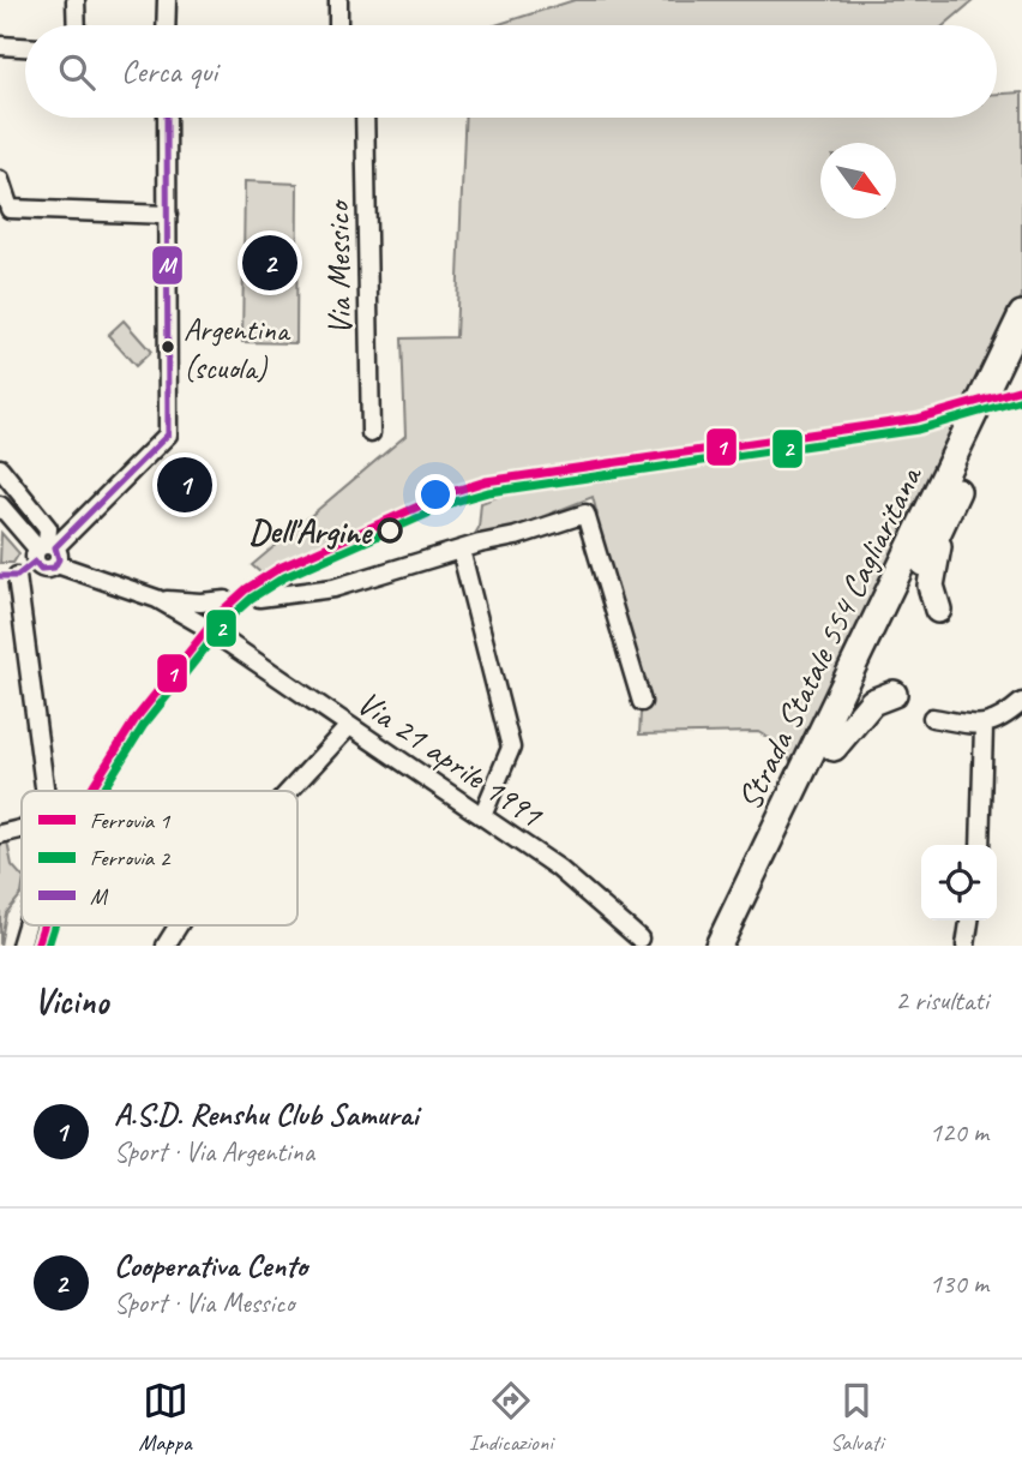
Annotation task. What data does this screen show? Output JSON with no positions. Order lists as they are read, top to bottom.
{
  "streets": {
    "highway": ["Strada Statale 554 Cagliaritana"],
    "street": ["Via Messico", "Via 21 aprile 1991"]
  },
  "places": ["Argentina (scuola)", "Dell'Argine"],
  "lines": ["transit line M", "rail line 1", "rail line 2"],
  "legend": ["Ferrovia 1", "Ferrovia 2", "M"],
  "north": "bottom right",
  "page": {
    "search": "Cerca qui",
    "pins": ["2", "1"],
    "heading": ["Vicino", "2 risultati"],
    "list": [
      {
        "mark": "1",
        "name": "A.S.D. Renshu Club Samurai",
        "note": "Sport · Via Argentina",
        "value": "120 m"
      },
      {
        "mark": "2",
        "name": "Cooperativa Cento",
        "note": "Sport · Via Messico",
        "value": "130 m"
      }
    ],
    "nav": ["Mappa", "Indicazioni", "Salvati"]
  }
}
